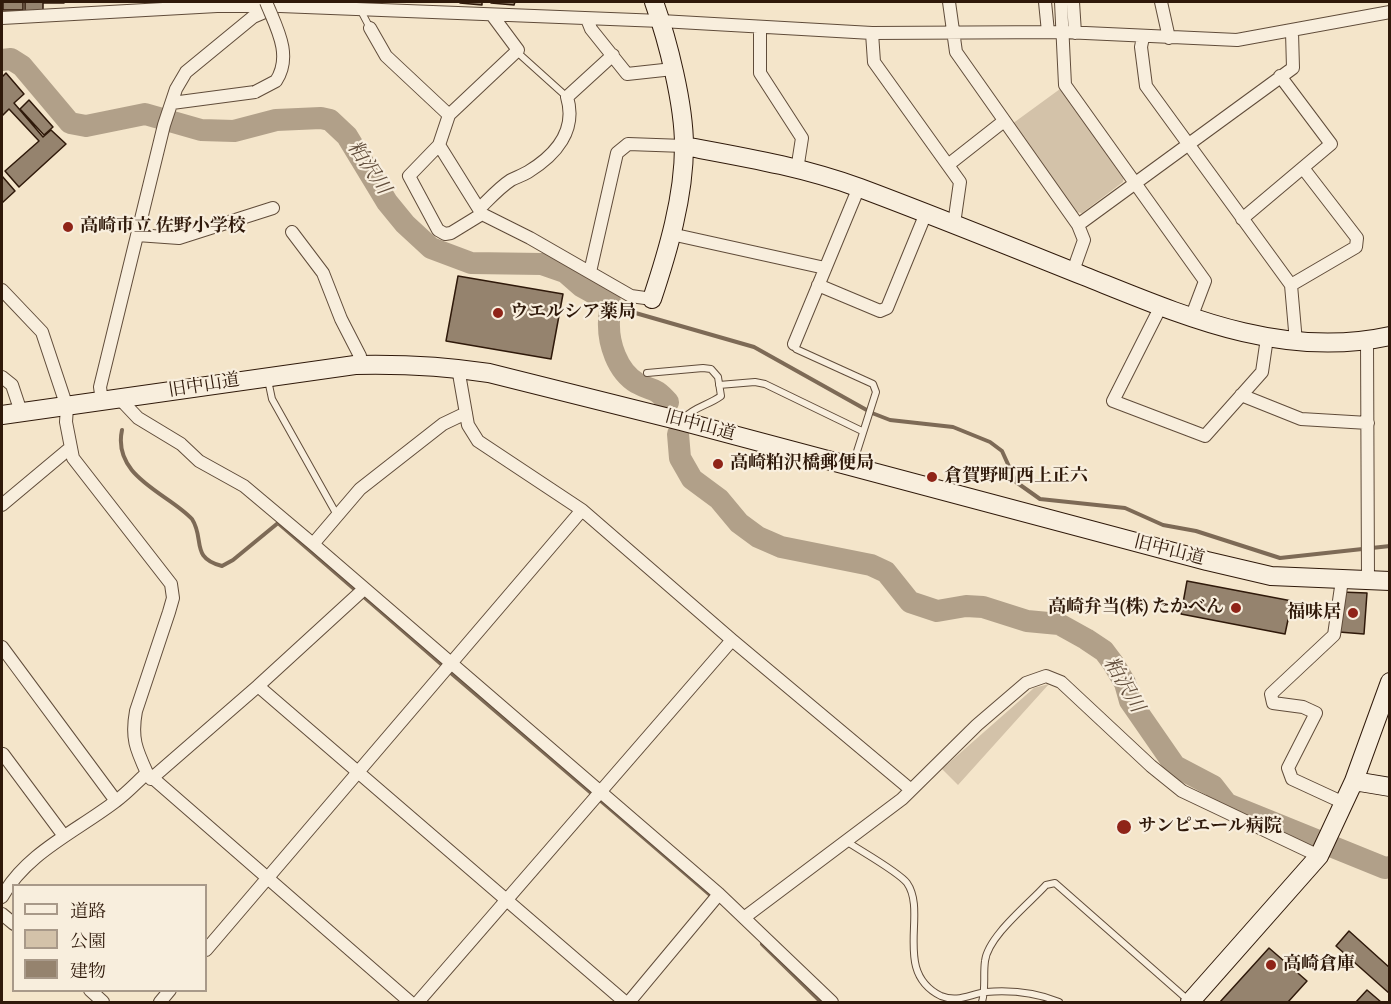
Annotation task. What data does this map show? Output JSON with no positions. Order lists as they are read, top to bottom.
{
  "streets": {
    "street": ["旧中山道"]
  },
  "water": ["粕沢川"],
  "places": [
    "高崎市立 佐野小学校",
    "ウエルシア薬局",
    "高崎粕沢橋郵便局",
    "倉賀野町西上正六",
    "高崎弁当(株) たかべん",
    "福味居",
    "サンピエール病院",
    "高崎倉庫"
  ],
  "legend": ["道路", "公園", "建物"]
}
